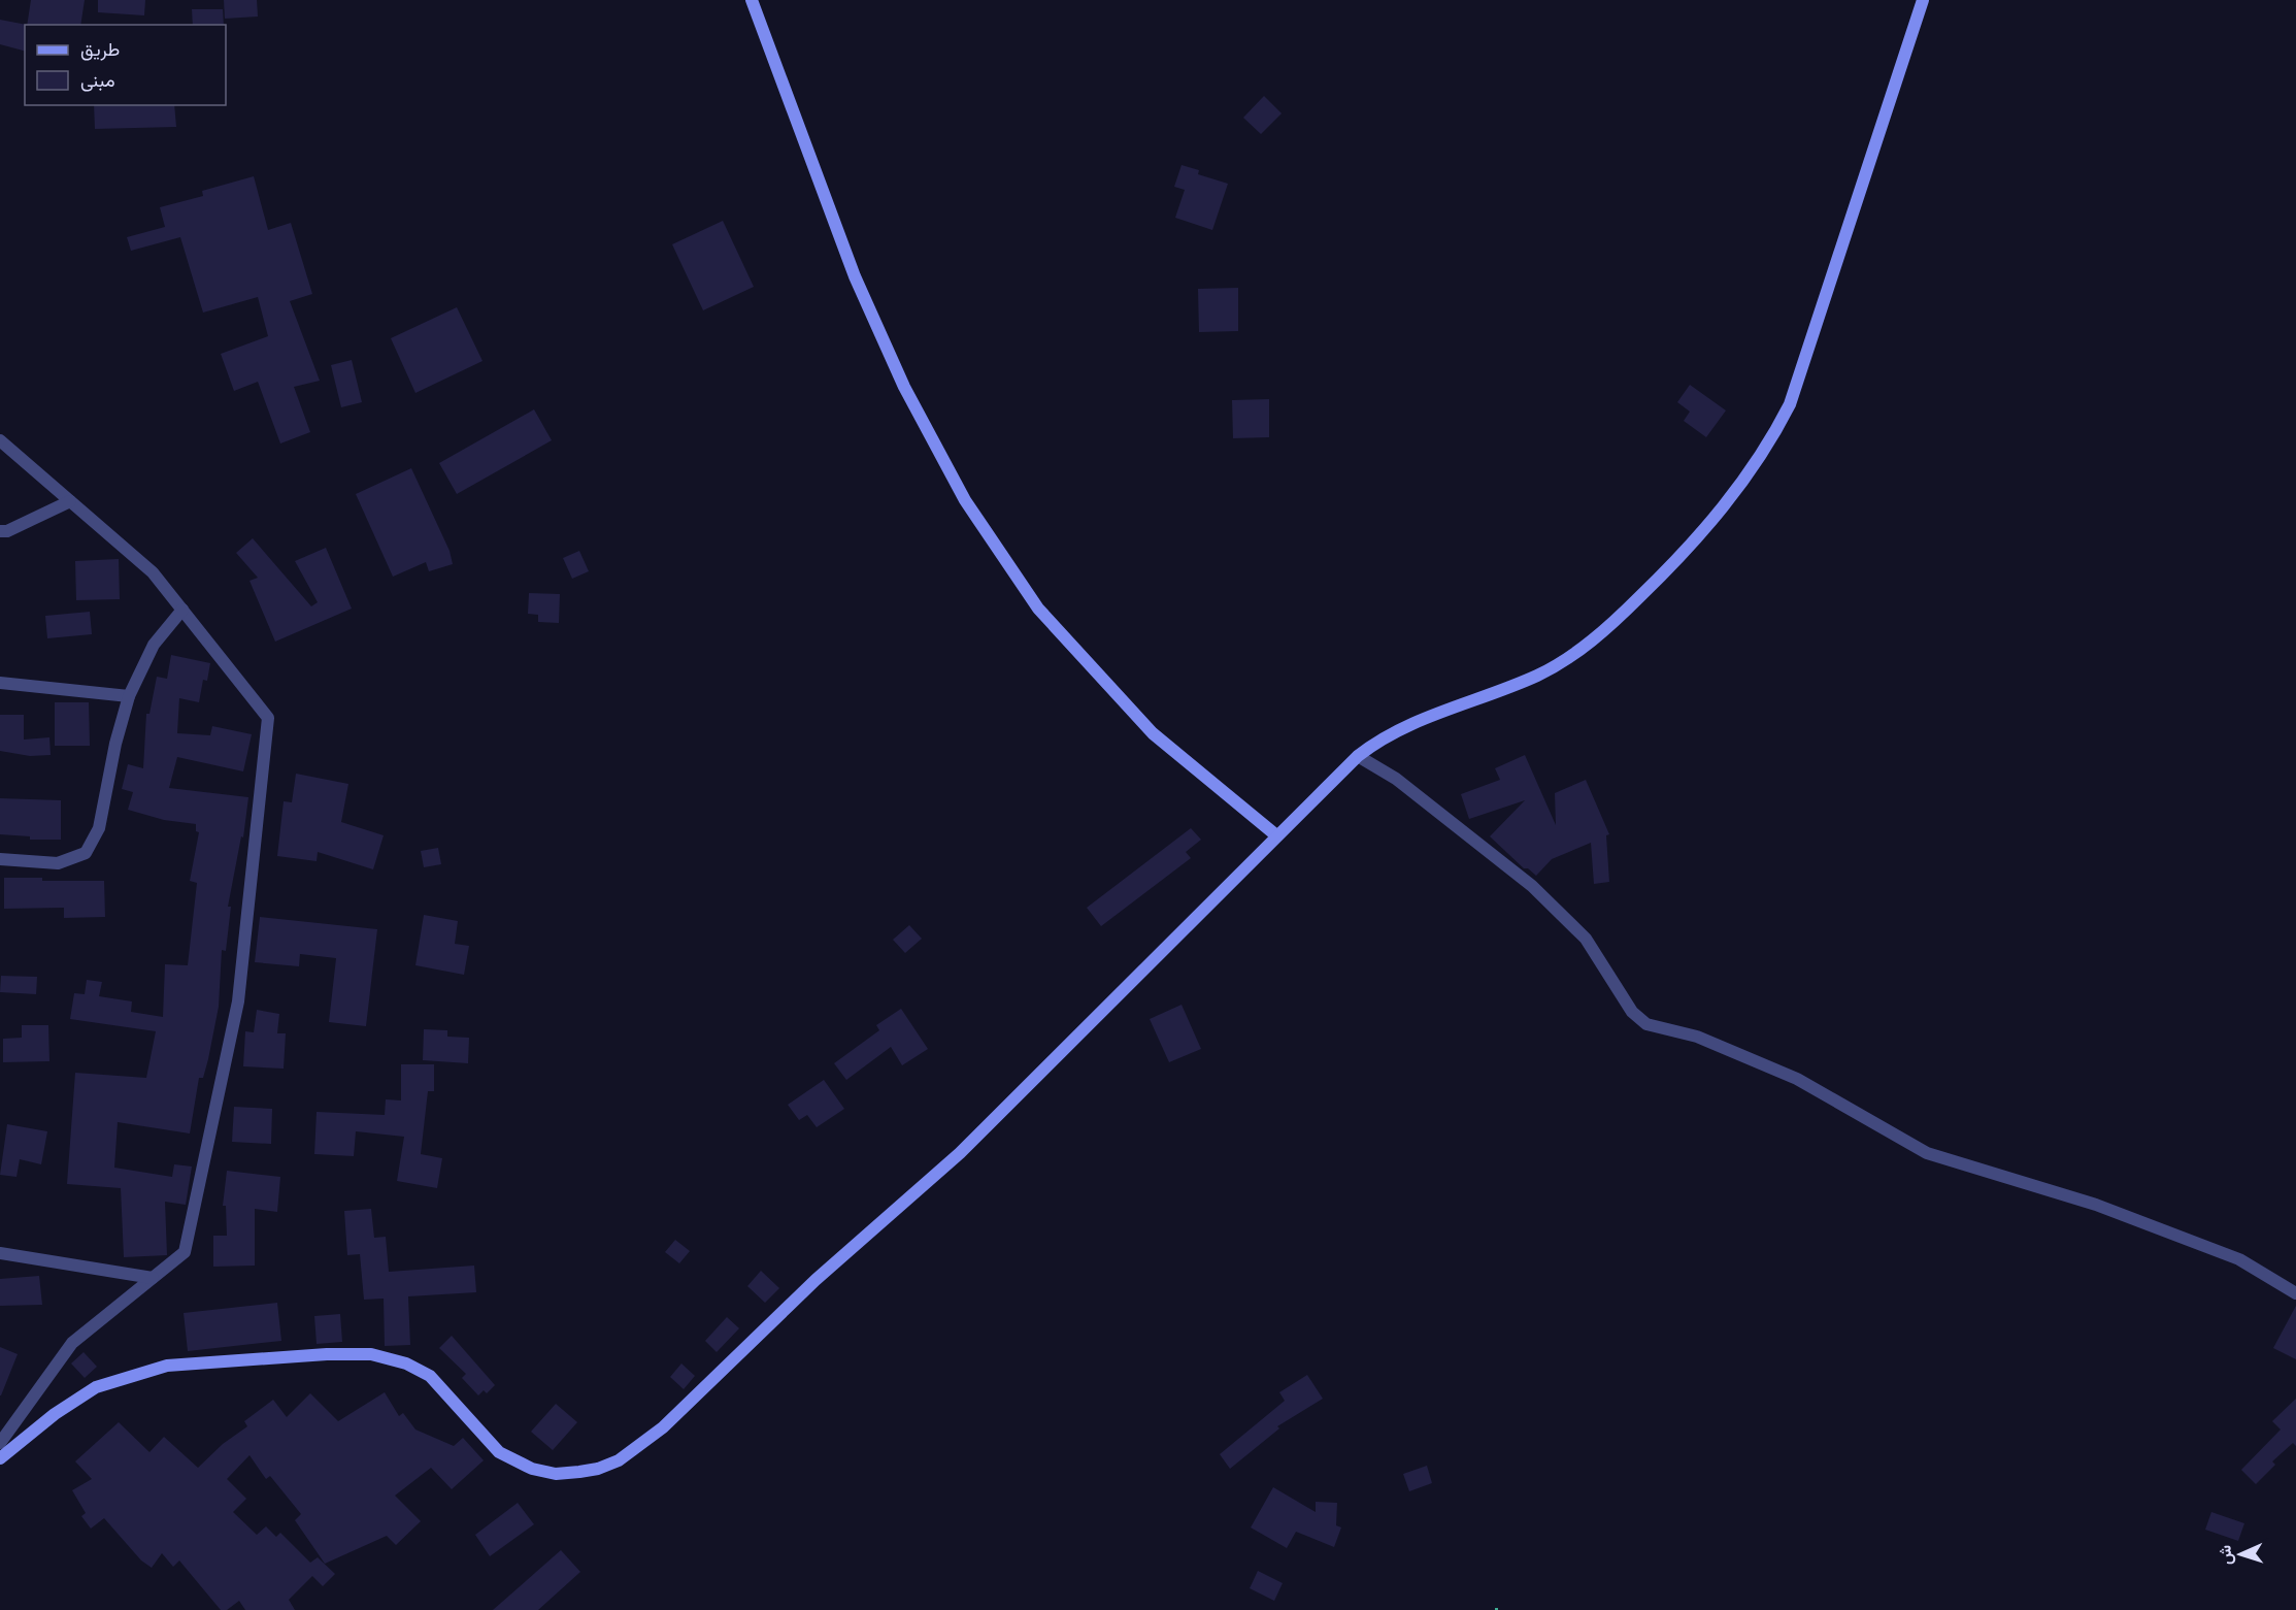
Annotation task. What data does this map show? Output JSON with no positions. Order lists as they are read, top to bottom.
{
  "legend": ["طريق", "مبنى"],
  "north": "left"
}
